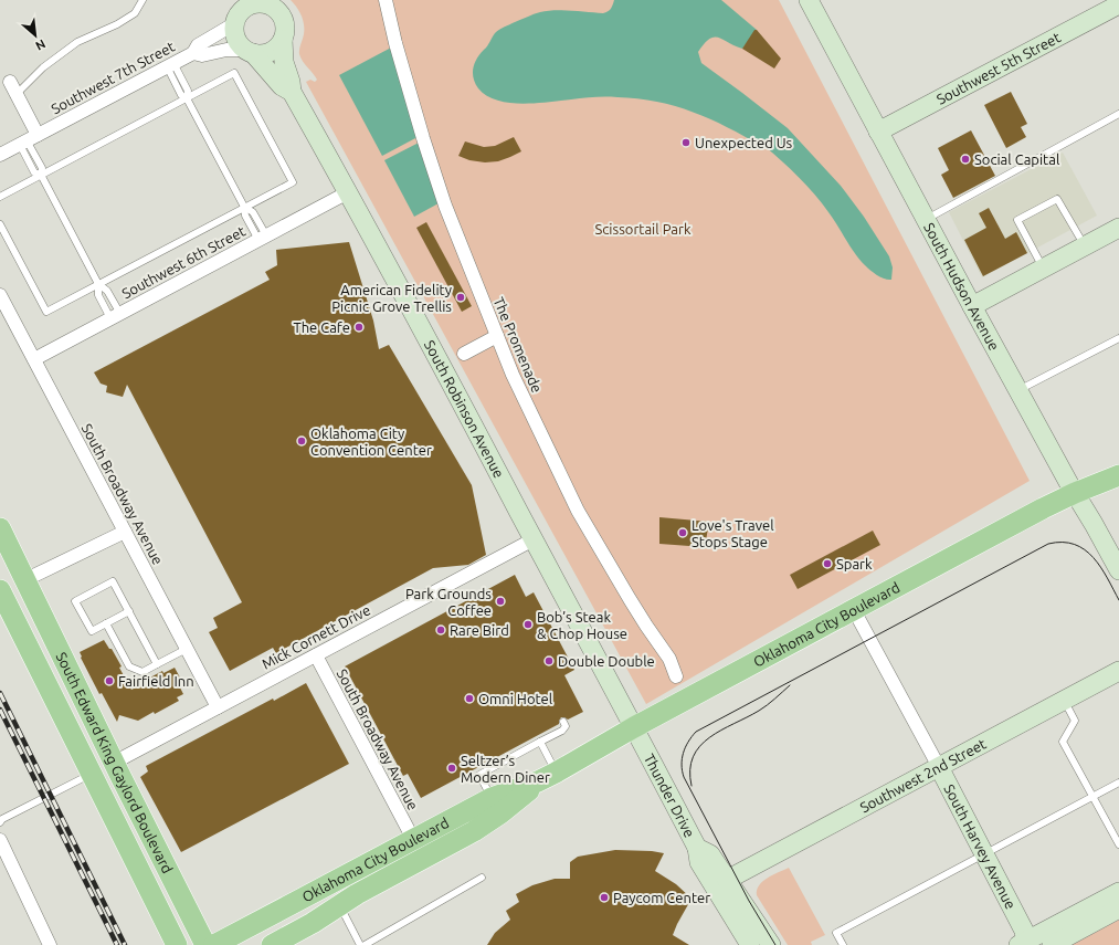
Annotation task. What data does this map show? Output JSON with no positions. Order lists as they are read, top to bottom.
{
  "streets": {
    "main road": [
      "Southwest 5th Street",
      "South Hudson Avenue",
      "South Robinson Avenue",
      "Oklahoma City Boulevard",
      "South Edward King Gaylord Boulevard",
      "Southwest 2nd Street",
      "Thunder Drive",
      "South Harvey Avenue"
    ],
    "street": [
      "Southwest 7th Street",
      "Southwest 6th Street",
      "The Promenade",
      "South Broadway Avenue",
      "Mick Cornett Drive"
    ]
  },
  "crossings": [
    ["Southwest 5th Street", "South Hudson Avenue"],
    ["Southwest 7th Street", "South Robinson Avenue"],
    ["Southwest 6th Street", "South Robinson Avenue"],
    ["Southwest 6th Street", "South Broadway Avenue"],
    ["South Hudson Avenue", "Oklahoma City Boulevard"],
    ["South Robinson Avenue", "Oklahoma City Boulevard"],
    ["South Robinson Avenue", "Mick Cornett Drive"],
    ["South Robinson Avenue", "Thunder Drive"],
    ["South Broadway Avenue", "Oklahoma City Boulevard"],
    ["South Broadway Avenue", "Mick Cornett Drive"],
    ["Oklahoma City Boulevard", "Thunder Drive"],
    ["Oklahoma City Boulevard", "South Harvey Avenue"],
    ["Mick Cornett Drive", "South Edward King Gaylord Boulevard"],
    ["Southwest 2nd Street", "Thunder Drive"],
    ["Southwest 2nd Street", "South Harvey Avenue"]
  ],
  "parks": ["Scissortail Park"],
  "places": [
    "Unexpected Us",
    "Social Capital",
    "American Fidelity Picnic Grove Trellis",
    "The Cafe",
    "Oklahoma City Convention Center",
    "Love's Travel Stops Stage",
    "Spark",
    "Park Grounds Coffee",
    "Bob’s Steak & Chop House",
    "Rare Bird",
    "Double Double",
    "Fairfield Inn",
    "Omni Hotel",
    "Seltzer’s Modern Diner",
    "Paycom Center"
  ],
  "north": "bottom right"
}
